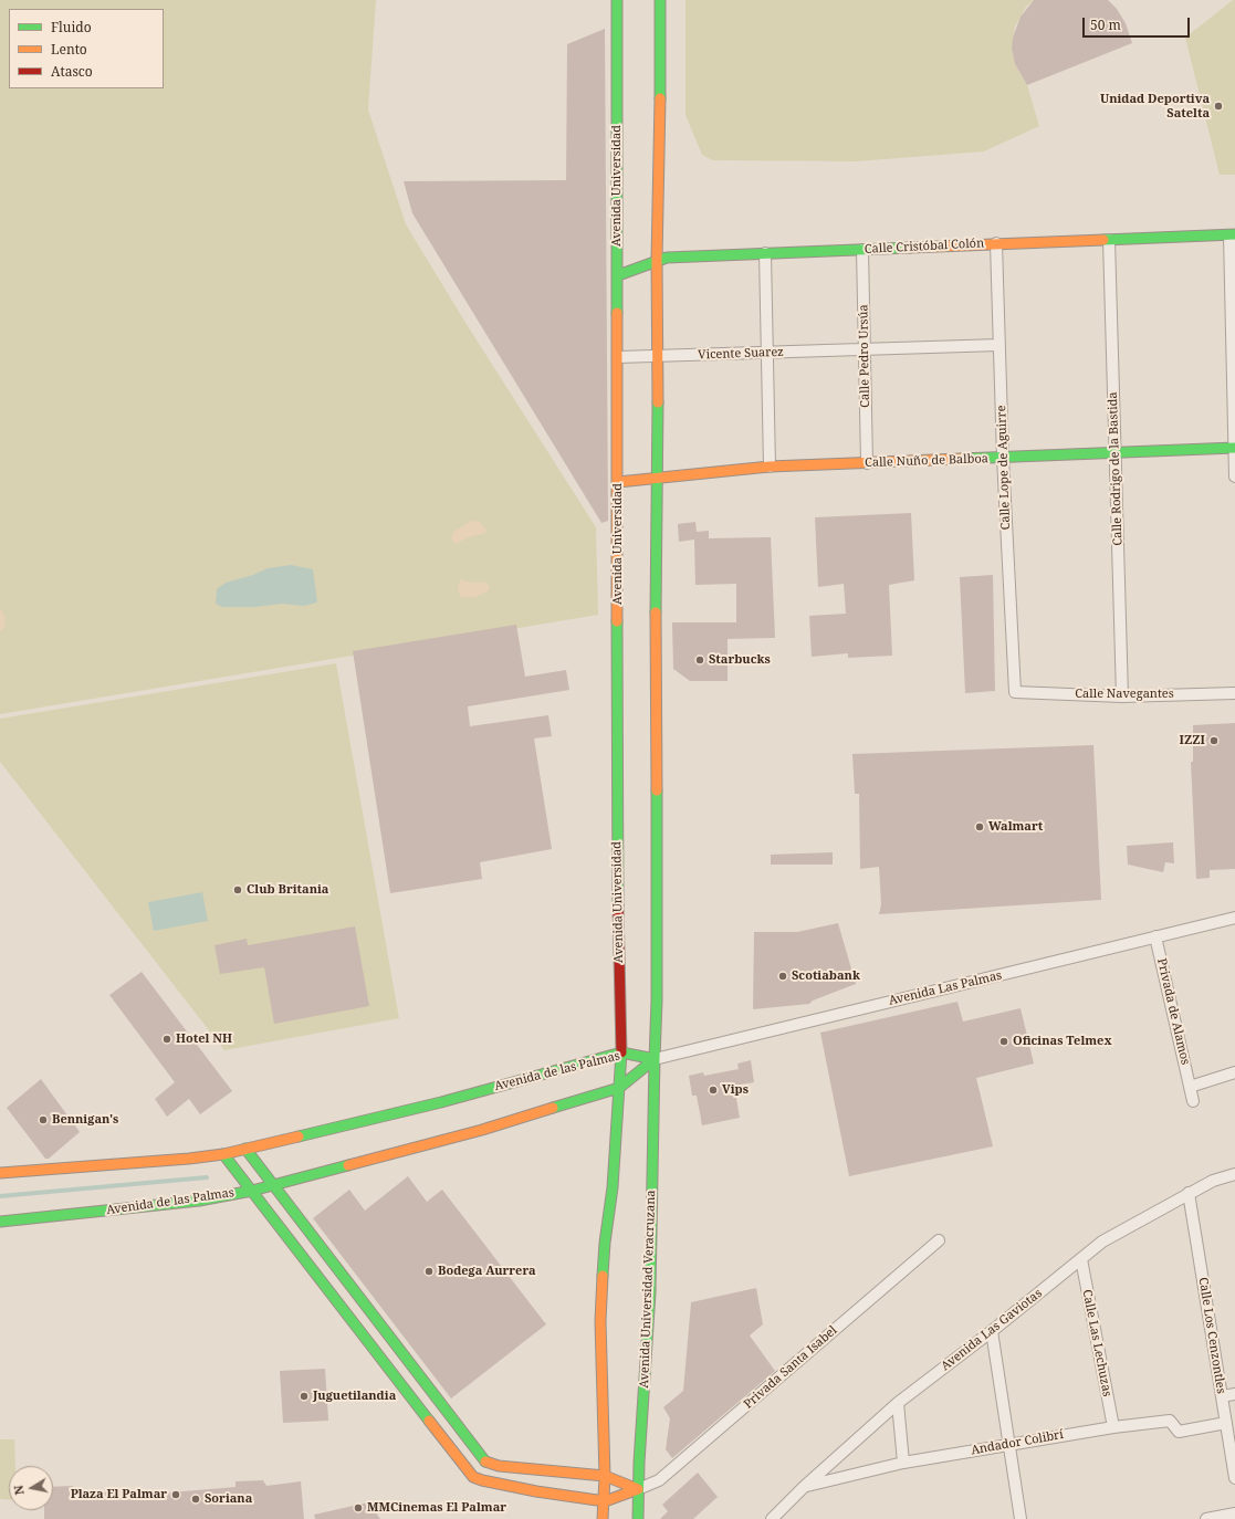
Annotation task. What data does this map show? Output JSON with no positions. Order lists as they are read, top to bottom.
{
  "streets": {
    "main road": [
      "Avenida Universidad",
      "Calle Cristóbal Colón",
      "Calle Nuño de Balboa",
      "Avenida de las Palmas",
      "Avenida Universidad Veracruzana"
    ],
    "street": [
      "Vicente Suarez",
      "Calle Pedro Ursúa",
      "Calle Lope de Aguirre",
      "Calle Rodrigo de la Bastida",
      "Calle Navegantes",
      "Avenida Las Palmas",
      "Privada de Alamos",
      "Avenida Las Gaviotas",
      "Calle Los Cenzontles",
      "Calle Las Lechuzas",
      "Privada Santa Isabel",
      "Andador Colibrí"
    ]
  },
  "crossings": [
    ["Avenida Universidad", "Calle Cristóbal Colón"],
    ["Avenida Universidad", "Vicente Suarez"],
    ["Avenida Universidad", "Calle Nuño de Balboa"],
    ["Avenida Universidad", "Avenida de las Palmas"],
    ["Calle Cristóbal Colón", "Calle Pedro Ursúa"],
    ["Calle Cristóbal Colón", "Calle Lope de Aguirre"],
    ["Calle Cristóbal Colón", "Calle Rodrigo de la Bastida"],
    ["Vicente Suarez", "Calle Pedro Ursúa"],
    ["Vicente Suarez", "Calle Lope de Aguirre"],
    ["Calle Pedro Ursúa", "Calle Nuño de Balboa"],
    ["Calle Nuño de Balboa", "Calle Lope de Aguirre"],
    ["Calle Nuño de Balboa", "Calle Rodrigo de la Bastida"],
    ["Calle Lope de Aguirre", "Calle Navegantes"],
    ["Calle Rodrigo de la Bastida", "Calle Navegantes"],
    ["Avenida Las Palmas", "Privada de Alamos"],
    ["Avenida Las Palmas", "Avenida de las Palmas"],
    ["Avenida Las Palmas", "Avenida Universidad Veracruzana"],
    ["Avenida de las Palmas", "Avenida Universidad Veracruzana"],
    ["Avenida Universidad Veracruzana", "Privada Santa Isabel"],
    ["Avenida Las Gaviotas", "Calle Los Cenzontles"],
    ["Avenida Las Gaviotas", "Calle Las Lechuzas"],
    ["Avenida Las Gaviotas", "Andador Colibrí"],
    ["Calle Los Cenzontles", "Andador Colibrí"],
    ["Calle Las Lechuzas", "Andador Colibrí"]
  ],
  "places": [
    "Unidad Deportiva Satelta",
    "Starbucks",
    "IZZI",
    "Walmart",
    "Club Britania",
    "Scotiabank",
    "Hotel NH",
    "Oficinas Telmex",
    "Vips",
    "Bennigan's",
    "Bodega Aurrera",
    "Juguetilandia",
    "Plaza El Palmar",
    "Soriana",
    "MMCinemas El Palmar"
  ],
  "legend": ["Fluido", "Lento", "Atasco"],
  "scale_bar": "50 m",
  "north": "left"
}
